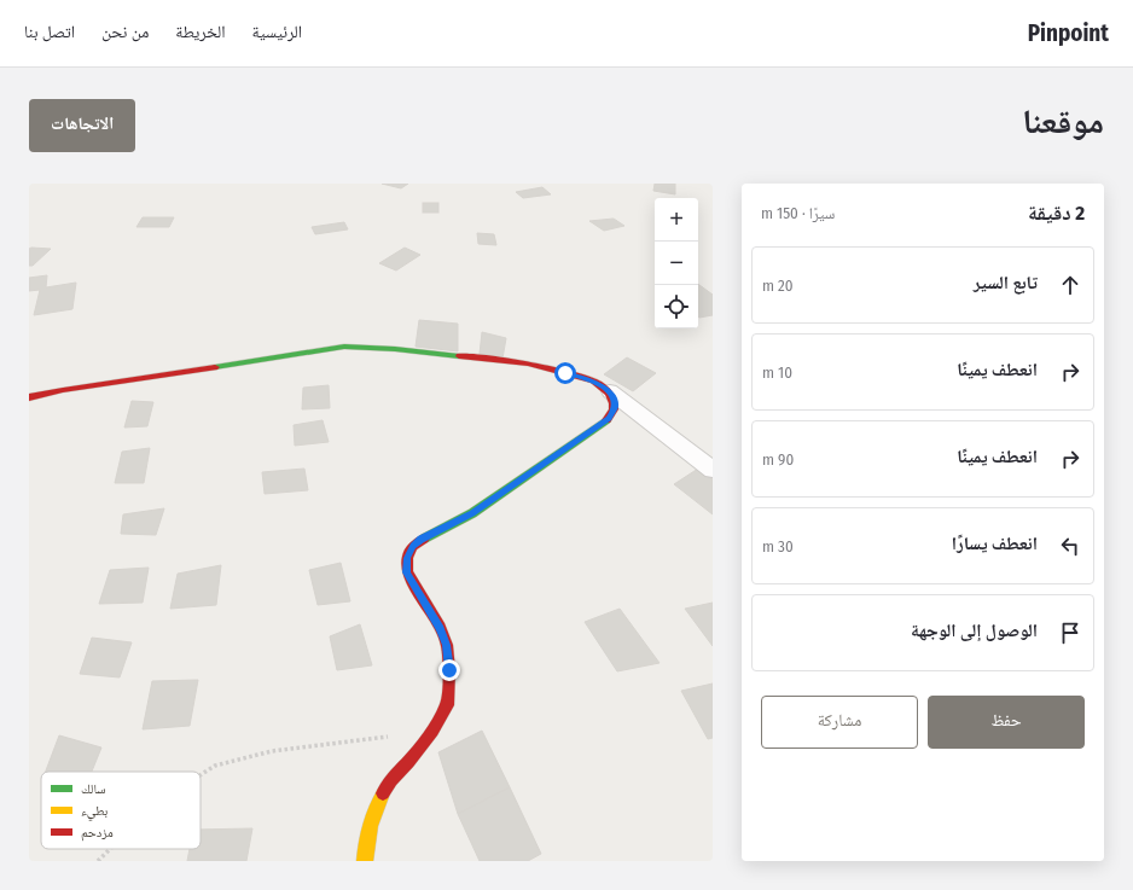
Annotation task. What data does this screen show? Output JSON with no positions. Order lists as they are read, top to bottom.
{
  "legend": ["سالك", "بطيء", "مزدحم"],
  "page": {
    "header": "Pinpoint",
    "nav": [
      "الرئيسية",
      "الخريطة",
      "من نحن",
      "اتصل بنا"
    ],
    "title": "موقعنا",
    "buttons": [
      "الاتجاهات",
      ["حفظ", "مشاركة"]
    ],
    "heading": ["2 دقيقة", "سيرًا · 150 m"],
    "map_buttons": ["+", "−"],
    "list": [
      ["تابع السير", "20 m"],
      ["انعطف يمينًا", "10 m"],
      ["انعطف يمينًا", "90 m"],
      ["انعطف يسارًا", "30 m"],
      "الوصول إلى الوجهة"
    ]
  }
}
